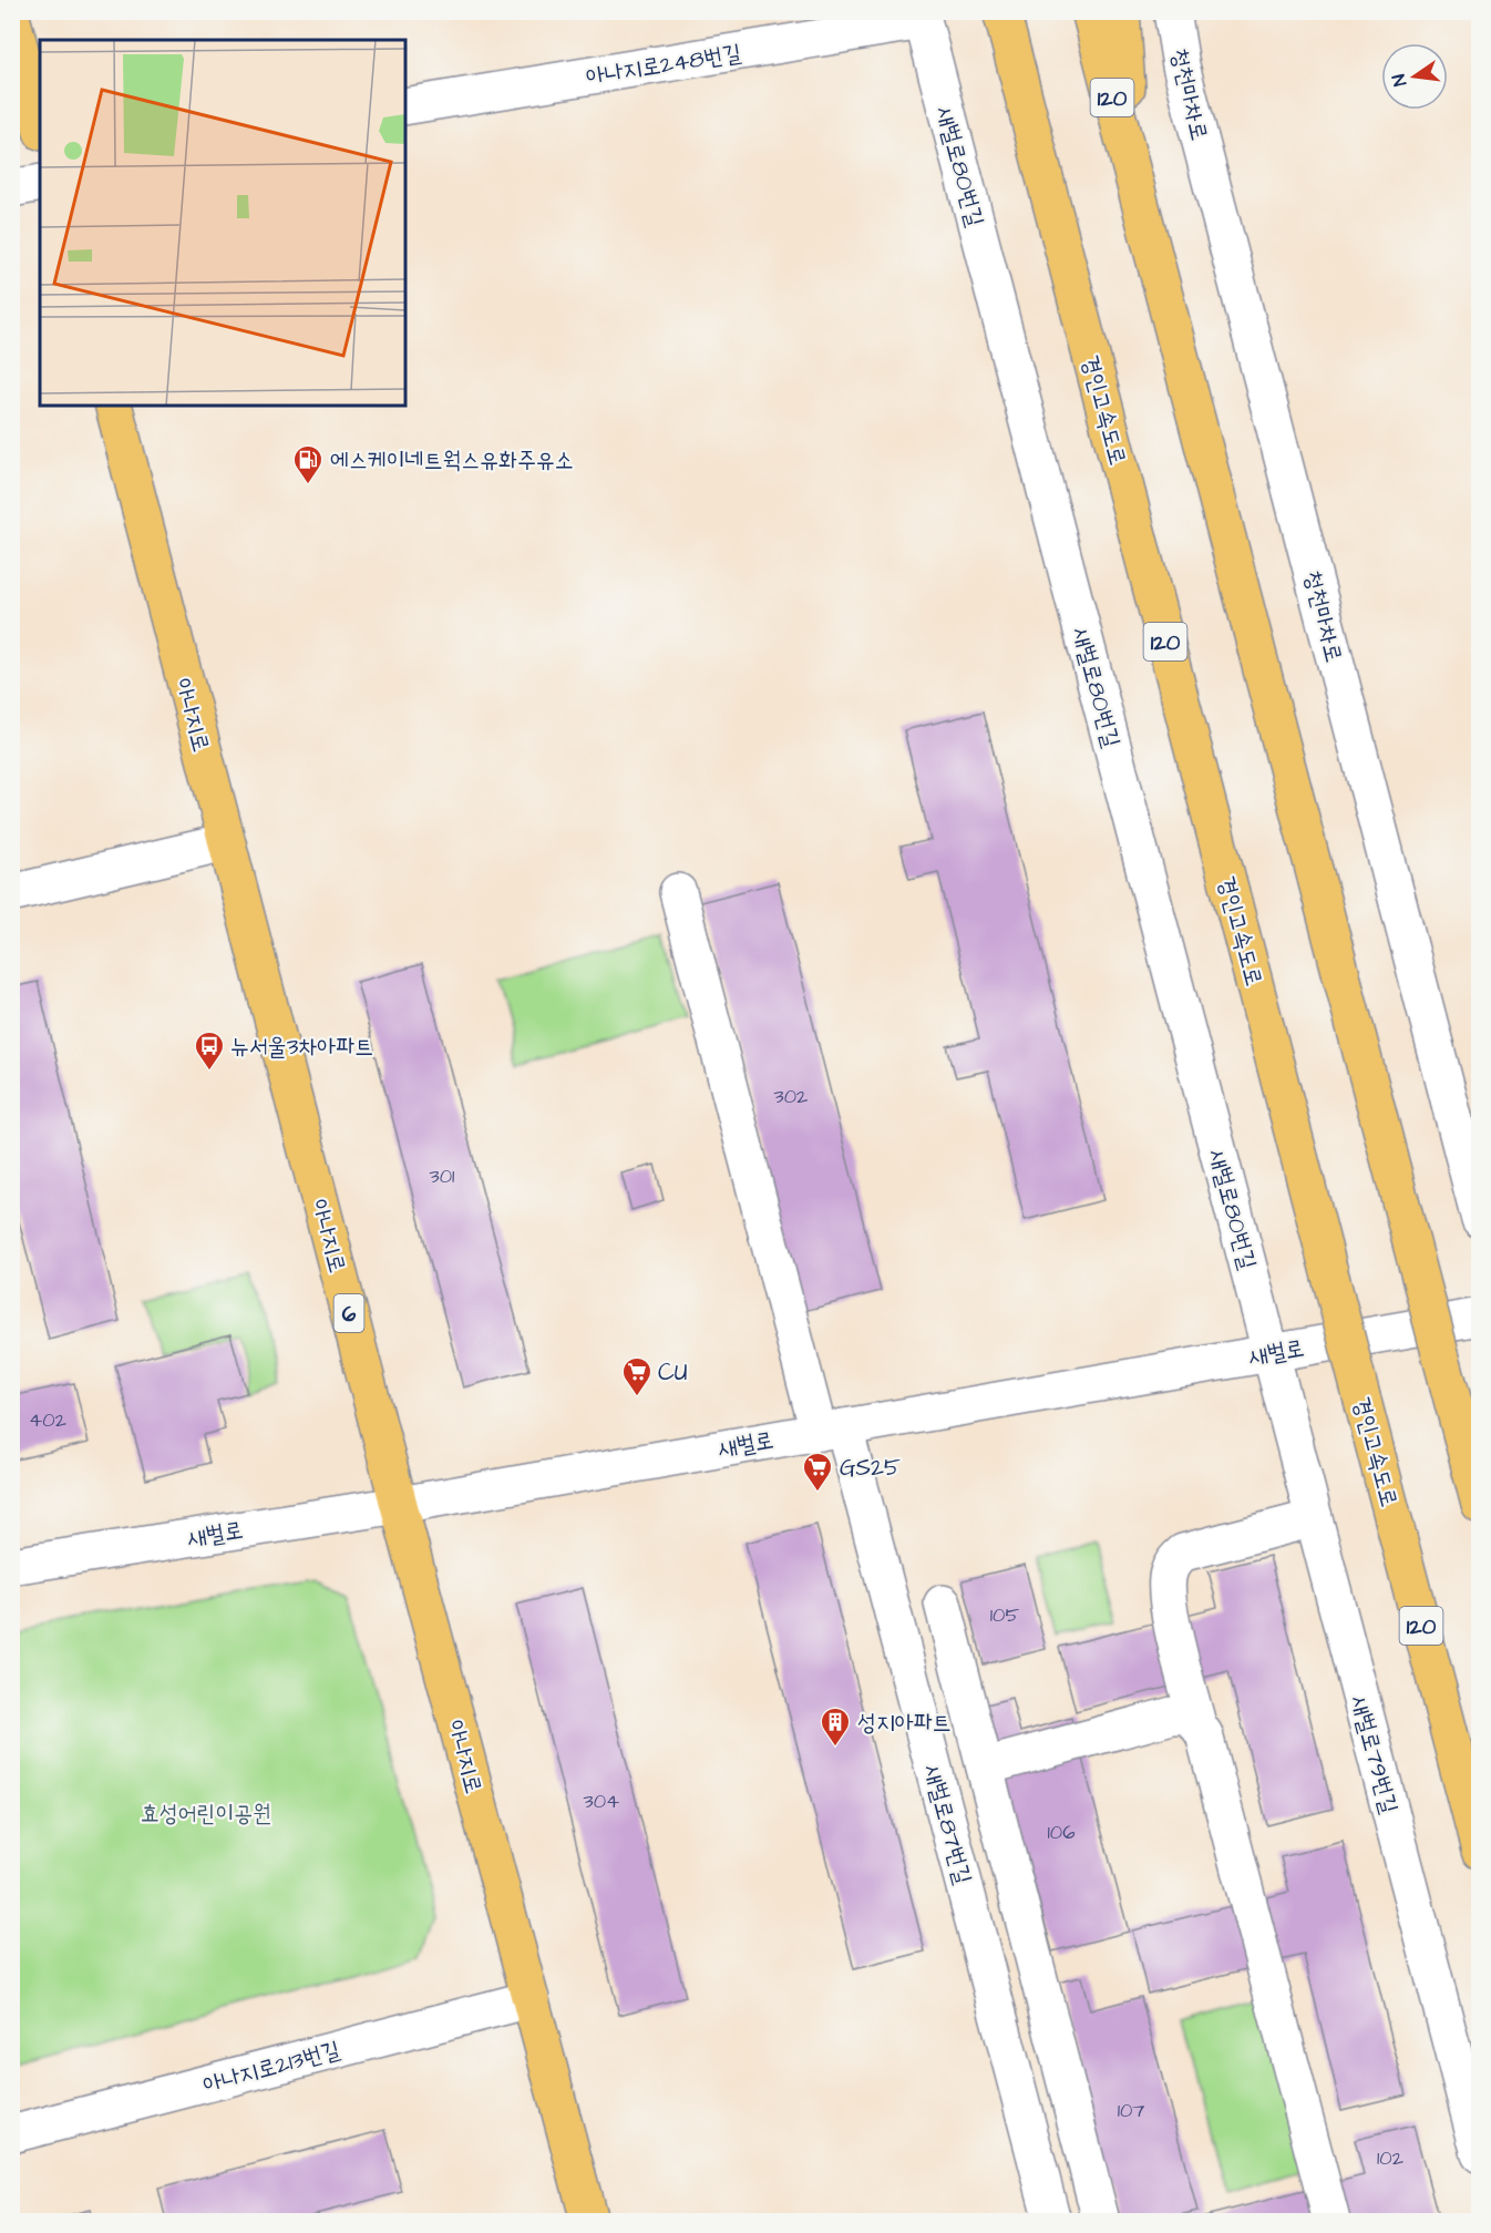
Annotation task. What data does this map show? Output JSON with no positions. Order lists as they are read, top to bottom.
{
  "streets": {
    "main road": [
      "120",
      "경인고속도로",
      "아나지로",
      "6"
    ],
    "street": [
      "아나지로248번길",
      "청천마차로",
      "새벌로80번길",
      "새벌로",
      "새벌로79번길",
      "새벌로87번길",
      "아나지로213번길"
    ]
  },
  "crossings": [
    ["아나지로248번길", "새벌로80번길"],
    ["새벌로80번길", "새벌로"],
    ["새벌로80번길", "새벌로79번길"],
    ["아나지로", "새벌로"],
    ["아나지로", "아나지로213번길"],
    ["새벌로", "새벌로79번길"],
    ["새벌로", "새벌로87번길"]
  ],
  "parks": ["효성어린이공원"],
  "places": {
    "fuel station": ["에스케이네트웍스유화주유소"],
    "bus stop": ["뉴서울3차아파트"],
    "supermarket": ["CU", "GS25"],
    "building": ["성지아파트"]
  },
  "house_numbers": [
    "302",
    "301",
    "402",
    "105",
    "304",
    "106",
    "107",
    "102"
  ],
  "north": "left"
}
